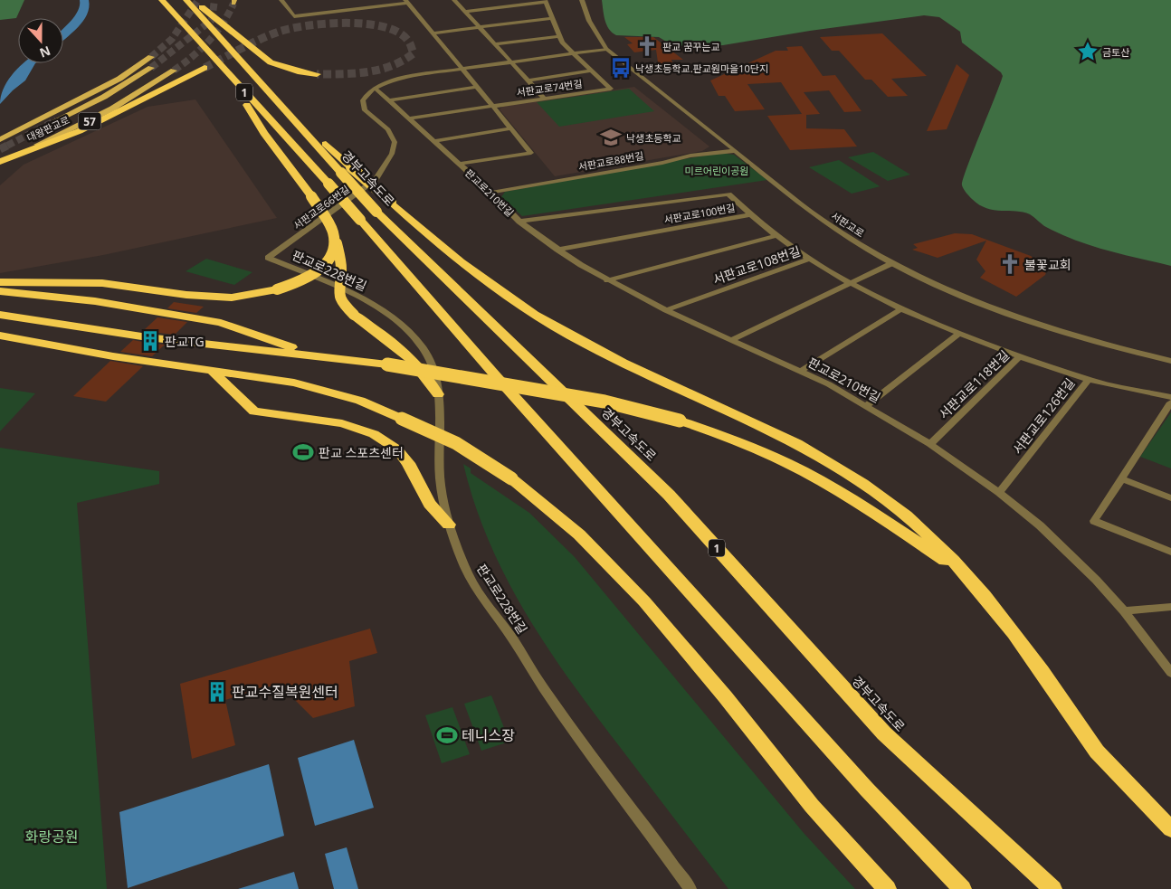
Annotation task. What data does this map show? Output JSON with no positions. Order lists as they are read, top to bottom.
{
  "streets": {
    "highway": ["1", "경부고속도로"],
    "main road": ["57", "대왕판교로"],
    "street": [
      "서판교로74번길",
      "서판교로88번길",
      "판교로210번길",
      "서판교로66번길",
      "서판교로100번길",
      "서판교로",
      "서판교로108번길",
      "판교로228번길",
      "서판교로118번길",
      "서판교로126번길"
    ]
  },
  "crossings": [
    ["서판교로74번길", "판교로210번길"],
    ["서판교로88번길", "판교로210번길"],
    ["서판교로88번길", "서판교로"],
    ["판교로210번길", "서판교로66번길"],
    ["판교로210번길", "서판교로100번길"],
    ["판교로210번길", "서판교로108번길"],
    ["판교로210번길", "서판교로118번길"],
    ["판교로210번길", "서판교로126번길"],
    ["서판교로66번길", "판교로228번길"],
    ["서판교로100번길", "서판교로108번길"],
    ["서판교로108번길", "서판교로118번길"]
  ],
  "parks": ["미르어린이공원", "화랑공원"],
  "places": {
    "church": ["판교 꿈꾸는교", "불꽃교회"],
    "place": ["금토산"],
    "bus stop": ["낙생초등학교.판교원마을10단지"],
    "school or university": ["낙생초등학교"],
    "building": ["판교TG", "판교수질복원센터"],
    "sports": ["판교 스포츠센터", "테니스장"]
  },
  "north": "bottom"
}
